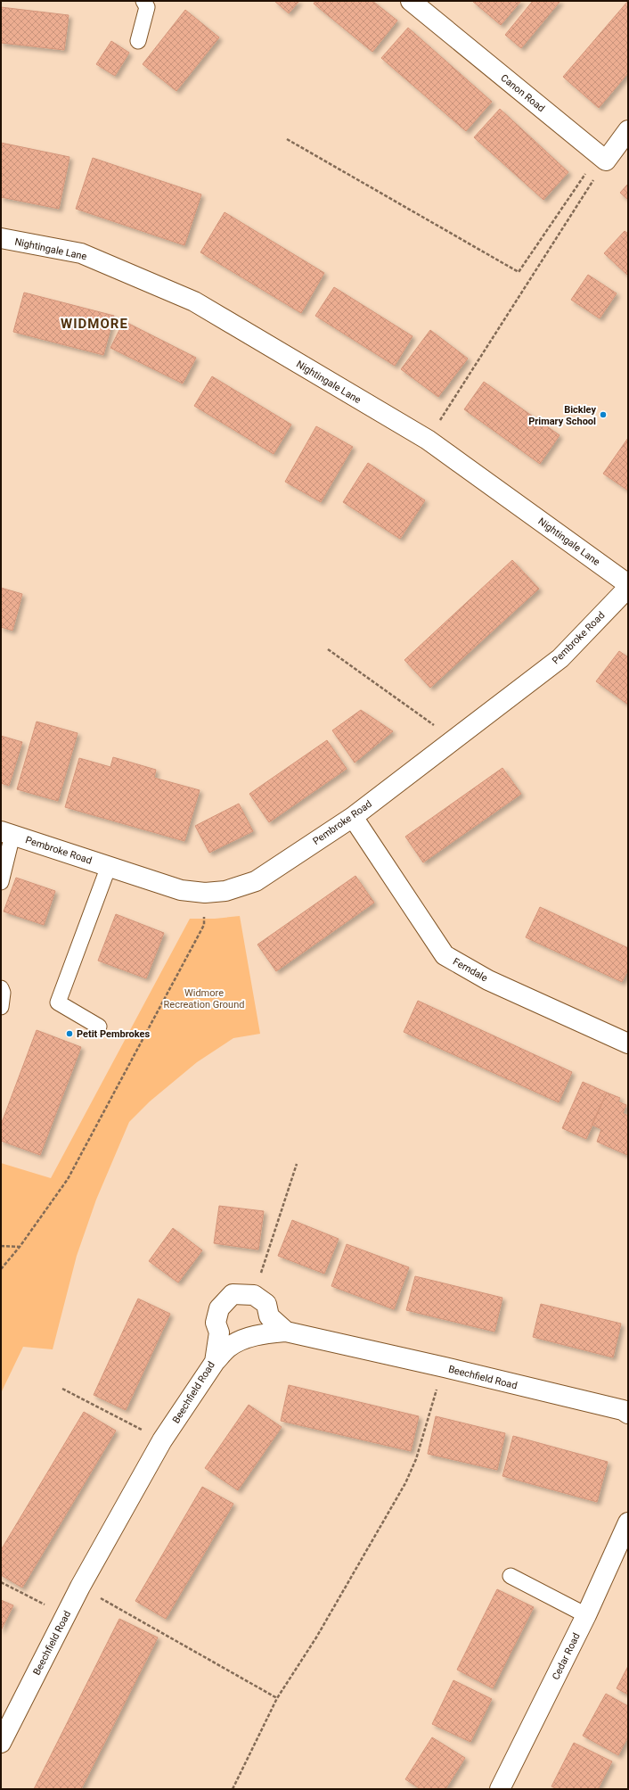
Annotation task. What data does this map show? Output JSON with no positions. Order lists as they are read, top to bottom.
{
  "streets": {
    "street": [
      "Canon Road",
      "Nightingale Lane",
      "Pembroke Road",
      "Ferndale",
      "Beechfield Road",
      "Cedar Road"
    ]
  },
  "crossings": [
    ["Pembroke Road", "Ferndale"]
  ],
  "districts": ["WIDMORE"],
  "parks": ["Widmore Recreation Ground"],
  "places": ["Bickley Primary School", "Petit Pembrokes"]
}
